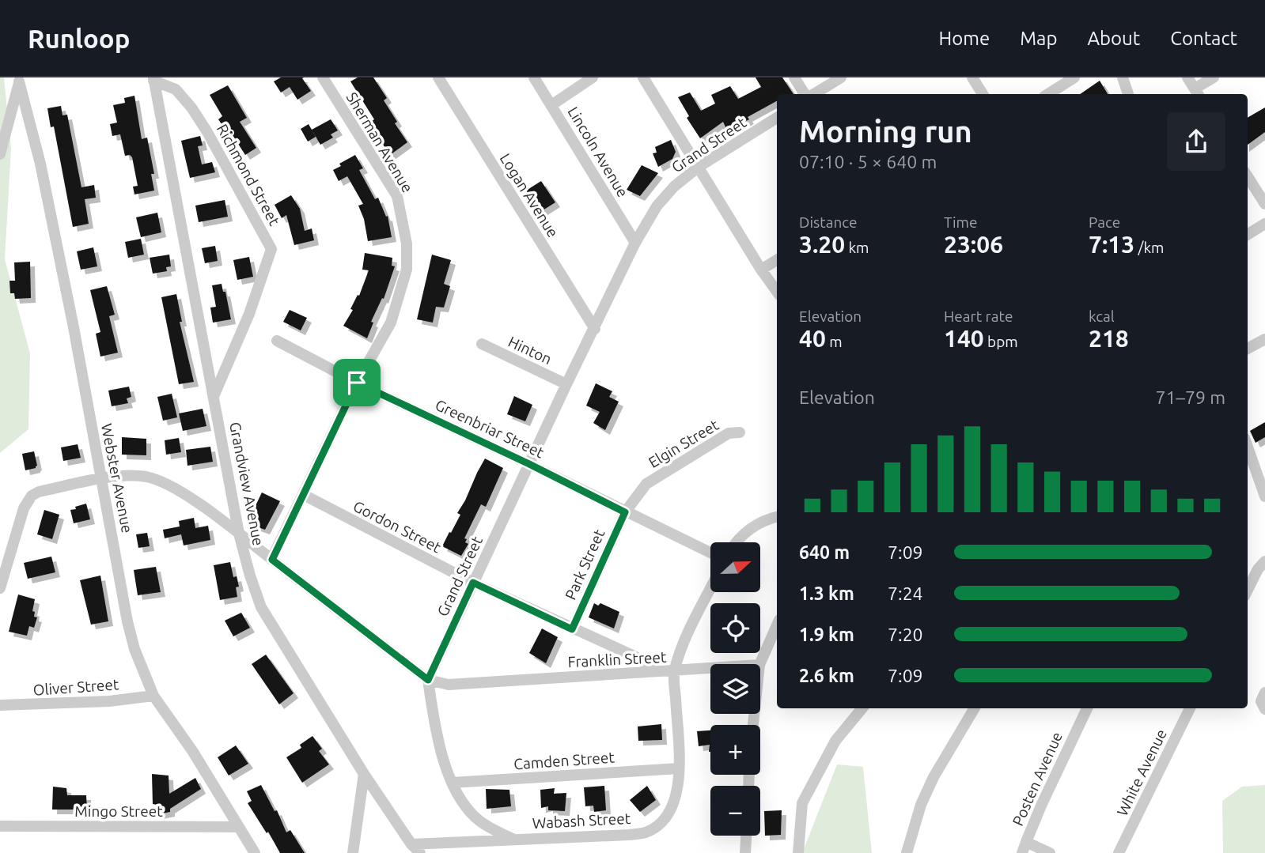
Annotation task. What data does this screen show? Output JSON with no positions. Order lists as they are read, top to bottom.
{
  "streets": {
    "street": [
      "Sherman Avenue",
      "Grand Street",
      "Lincoln Avenue",
      "Richmond Street",
      "Logan Avenue",
      "Hinton",
      "Greenbriar Street",
      "Elgin Street",
      "Webster Avenue",
      "Grandview Avenue",
      "Gordon Street",
      "Park Street",
      "Franklin Street",
      "Oliver Street",
      "Camden Street",
      "White Avenue",
      "Posten Avenue",
      "Mingo Street",
      "Wabash Street"
    ]
  },
  "crossings": [
    ["Sherman Avenue", "Greenbriar Street"],
    ["Sherman Avenue", "Gordon Street"],
    ["Grand Street", "Lincoln Avenue"],
    ["Grand Street", "Logan Avenue"],
    ["Grand Street", "Hinton"],
    ["Grand Street", "Greenbriar Street"],
    ["Grand Street", "Gordon Street"],
    ["Grand Street", "Franklin Street"],
    ["Richmond Street", "Grandview Avenue"],
    ["Greenbriar Street", "Elgin Street"],
    ["Greenbriar Street", "Park Street"],
    ["Elgin Street", "Park Street"],
    ["Webster Avenue", "Oliver Street"],
    ["Webster Avenue", "Mingo Street"],
    ["Grandview Avenue", "Wabash Street"],
    ["Gordon Street", "Park Street"],
    ["Gordon Street", "Franklin Street"],
    ["Franklin Street", "Wabash Street"],
    ["Camden Street", "Wabash Street"]
  ],
  "north": "right",
  "page": {
    "header": "Runloop",
    "nav": [
      "Home",
      "Map",
      "About",
      "Contact"
    ],
    "heading": ["Morning run", "07:10 · 5 × 640 m"],
    "stats": [
      ["Distance", "3.20 km"],
      ["Time", "23:06"],
      ["Pace", "7:13 /km"],
      ["Elevation", "40 m"],
      ["Heart rate", "140 bpm"],
      ["kcal", "218"]
    ],
    "chart": ["Elevation", "71–79 m"],
    "list": [
      {
        "name": "640 m",
        "note": "7:09"
      },
      {
        "name": "1.3 km",
        "note": "7:24"
      },
      {
        "name": "1.9 km",
        "note": "7:20"
      },
      {
        "name": "2.6 km",
        "note": "7:09"
      }
    ],
    "map_buttons": ["+", "−"]
  }
}
